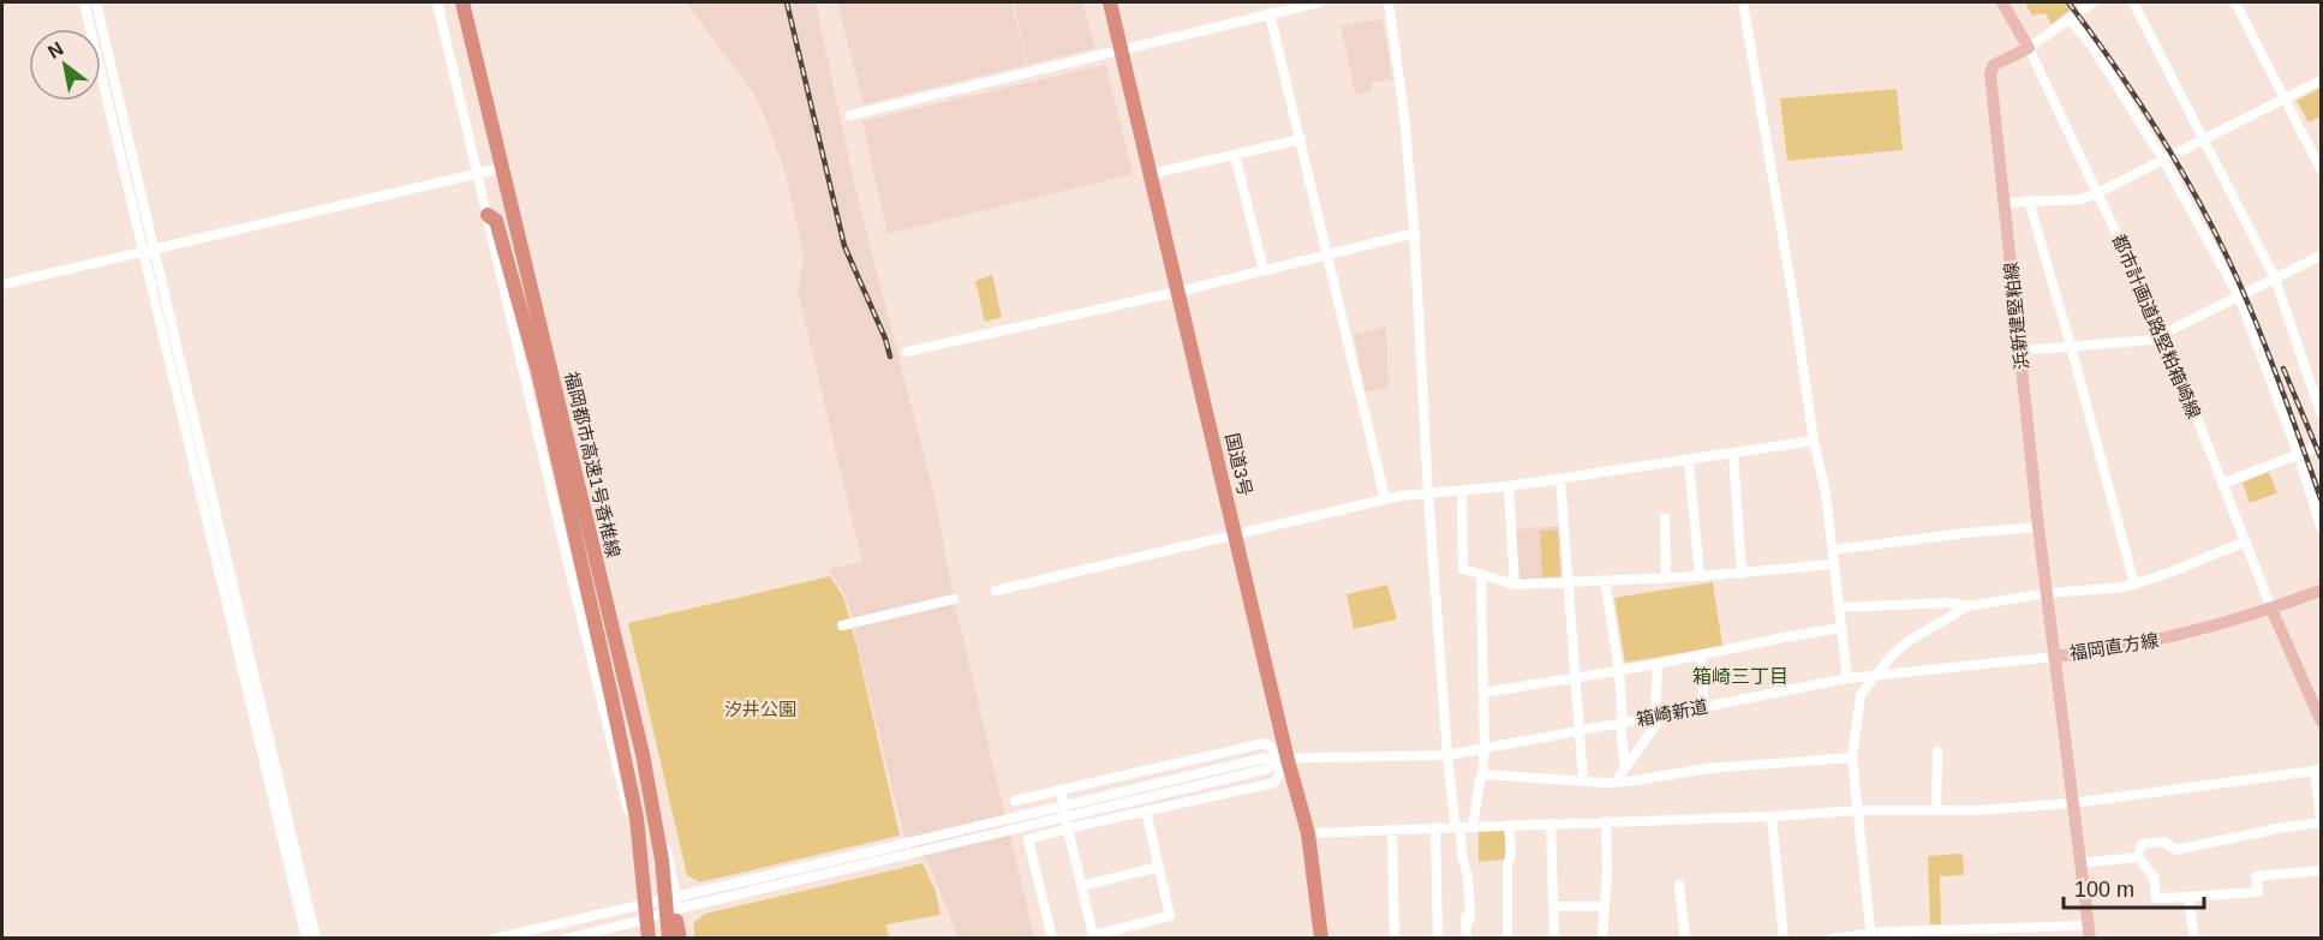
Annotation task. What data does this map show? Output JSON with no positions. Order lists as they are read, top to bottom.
{
  "streets": {
    "highway": ["福岡都市高速1号香椎線", "国道3号"],
    "main road": ["浜新建堅粕線", "福岡直方線"],
    "street": ["都市計画道路堅粕箱崎線", "箱崎新道"]
  },
  "crossings": [
    ["浜新建堅粕線", "都市計画道路堅粕箱崎線"],
    ["浜新建堅粕線", "福岡直方線"],
    ["浜新建堅粕線", "箱崎新道"],
    ["都市計画道路堅粕箱崎線", "福岡直方線"],
    ["国道3号", "箱崎新道"],
    ["福岡直方線", "箱崎新道"]
  ],
  "districts": ["箱崎三丁目"],
  "parks": ["汐井公園"],
  "scale_bar": "100 m",
  "north": "top left"
}
